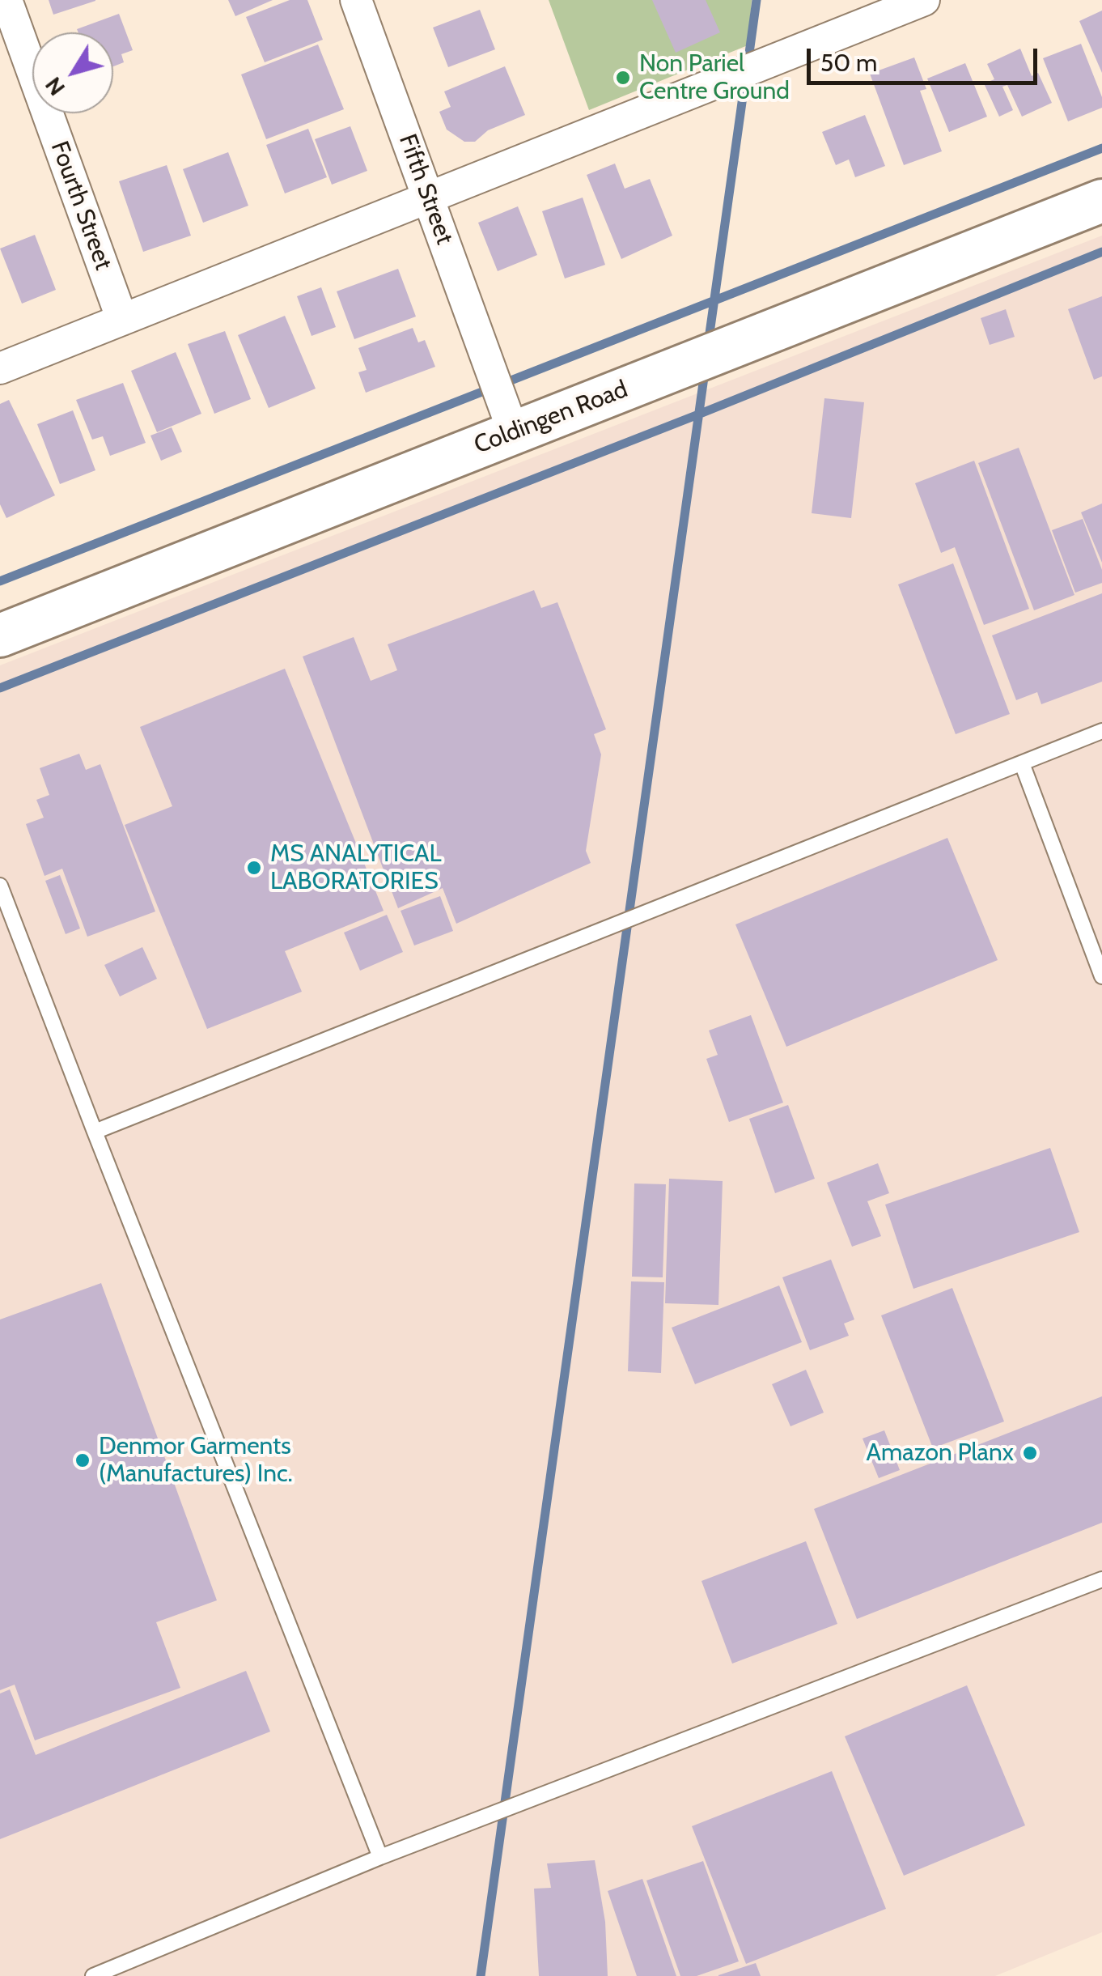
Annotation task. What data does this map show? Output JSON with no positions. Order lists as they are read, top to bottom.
{
  "streets": {
    "street": ["Fifth Street", "Fourth Street", "Coldingen Road"]
  },
  "crossings": [
    ["Fifth Street", "Coldingen Road"]
  ],
  "places": [
    "Non Pariel Centre Ground",
    "MS ANALYTICAL LABORATORIES",
    "Amazon Planx",
    "Denmor Garments (Manufactures) Inc."
  ],
  "scale_bar": "50 m",
  "north": "bottom left"
}
